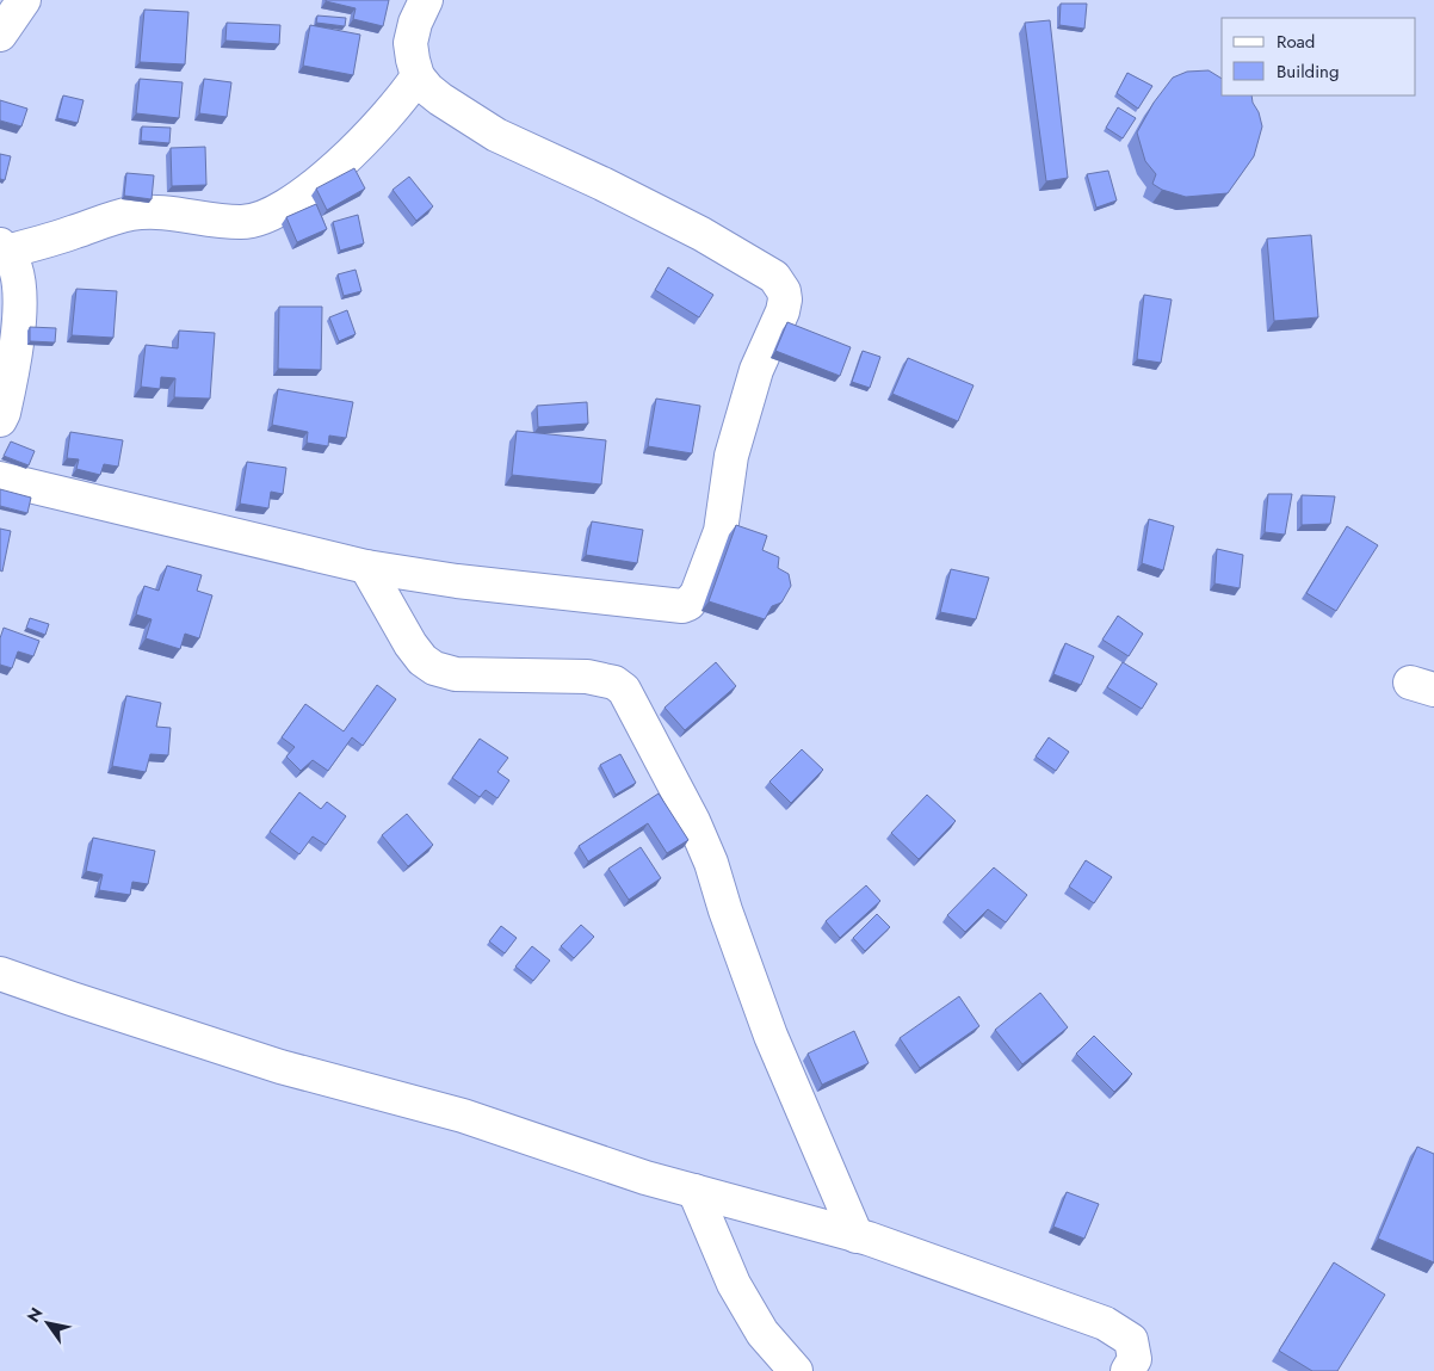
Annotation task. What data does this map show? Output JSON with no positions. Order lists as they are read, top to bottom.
{
  "legend": ["Road", "Building"],
  "north": "top left"
}
